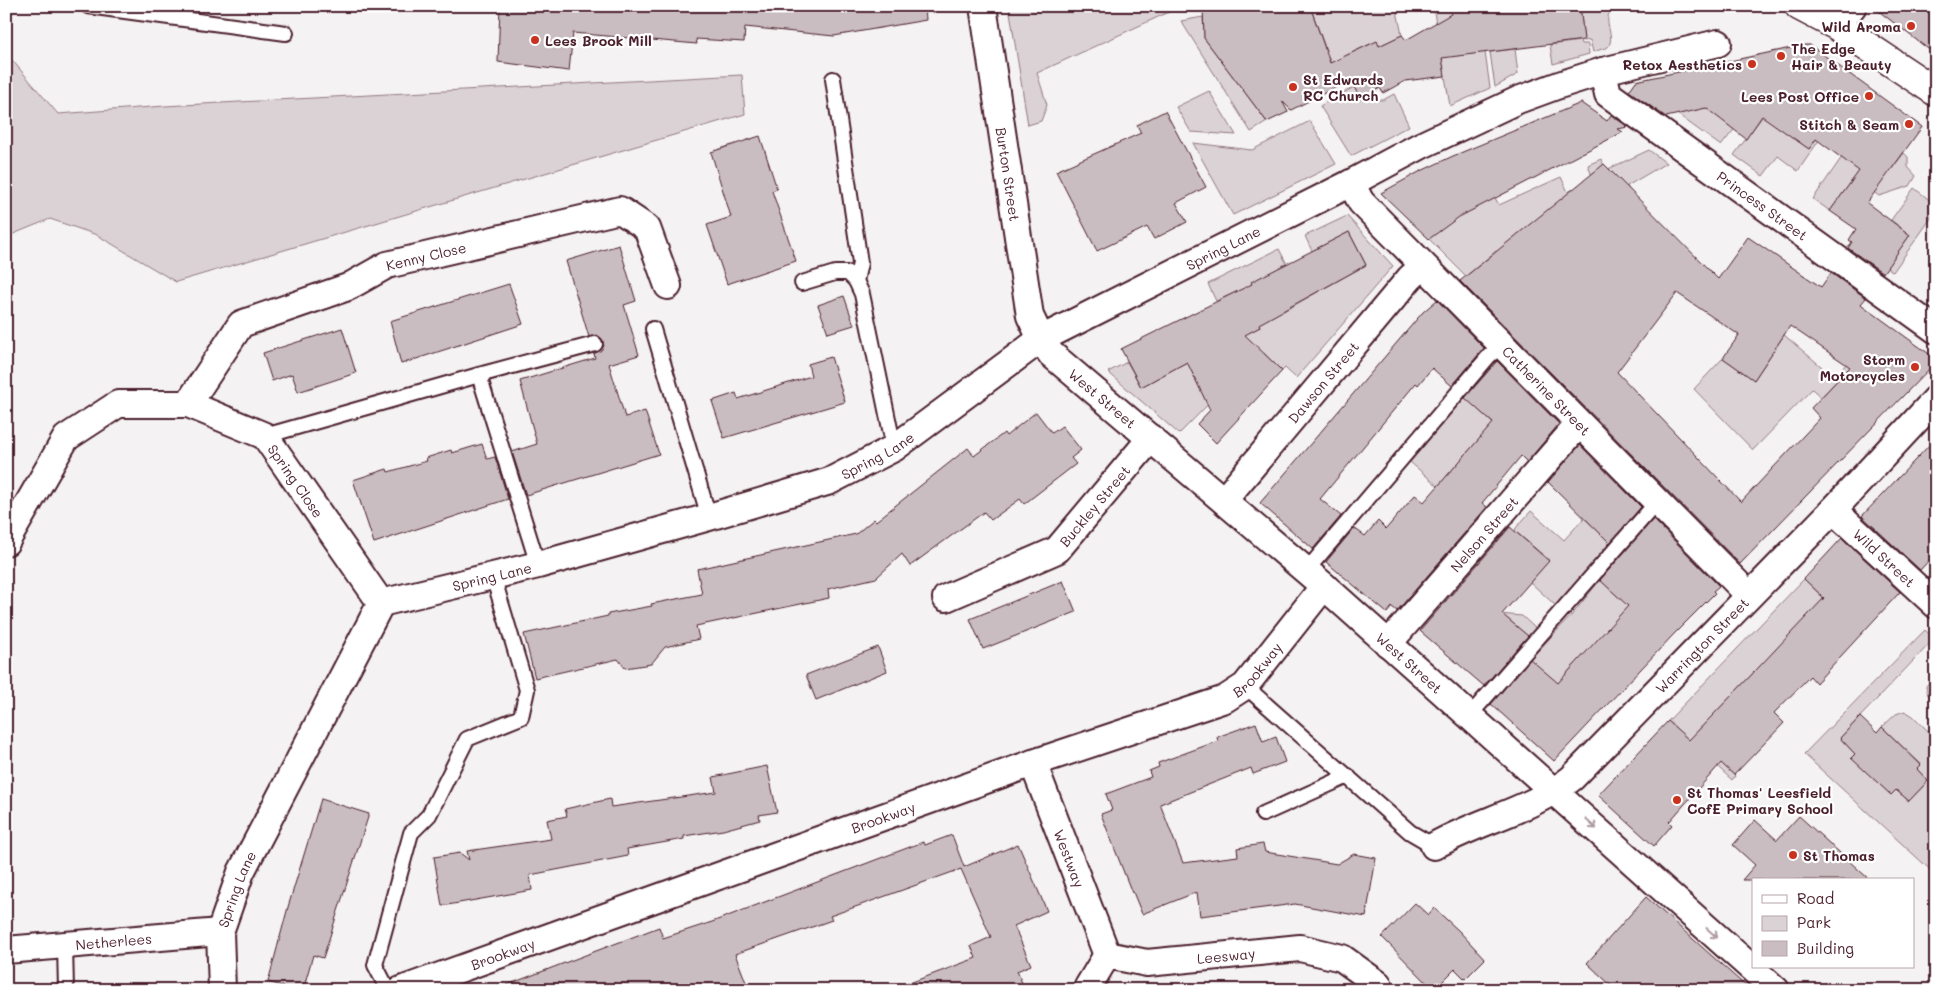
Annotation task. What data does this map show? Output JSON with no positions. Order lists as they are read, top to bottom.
{
  "streets": {
    "street": [
      "Burton Street",
      "Princess Street",
      "Spring Lane",
      "Kenny Close",
      "Dawson Street",
      "Catherine Street",
      "West Street",
      "Spring Close",
      "Buckley Street",
      "Nelson Street",
      "Wild Street",
      "Warrington Street",
      "Brookway",
      "Westway",
      "Netherlees",
      "Leesway"
    ]
  },
  "crossings": [
    ["Burton Street", "Spring Lane"],
    ["Burton Street", "West Street"],
    ["Princess Street", "Spring Lane"],
    ["Spring Lane", "Catherine Street"],
    ["Spring Lane", "West Street"],
    ["Spring Lane", "Spring Close"],
    ["Spring Lane", "Netherlees"],
    ["Kenny Close", "Spring Close"],
    ["Dawson Street", "Catherine Street"],
    ["Dawson Street", "West Street"],
    ["Catherine Street", "Nelson Street"],
    ["Catherine Street", "Warrington Street"],
    ["West Street", "Buckley Street"],
    ["West Street", "Nelson Street"],
    ["West Street", "Warrington Street"],
    ["West Street", "Brookway"],
    ["Wild Street", "Warrington Street"],
    ["Brookway", "Westway"],
    ["Westway", "Leesway"]
  ],
  "places": [
    "Wild Aroma",
    "Lees Brook Mill",
    "The Edge Hair & Beauty",
    "Retox Aesthetics",
    "St Edwards RC Church",
    "Lees Post Office",
    "Stitch & Seam",
    "Storm Motorcycles",
    "St Thomas' Leesfield CofE Primary School",
    "St Thomas"
  ],
  "legend": ["Road", "Park", "Building"]
}
